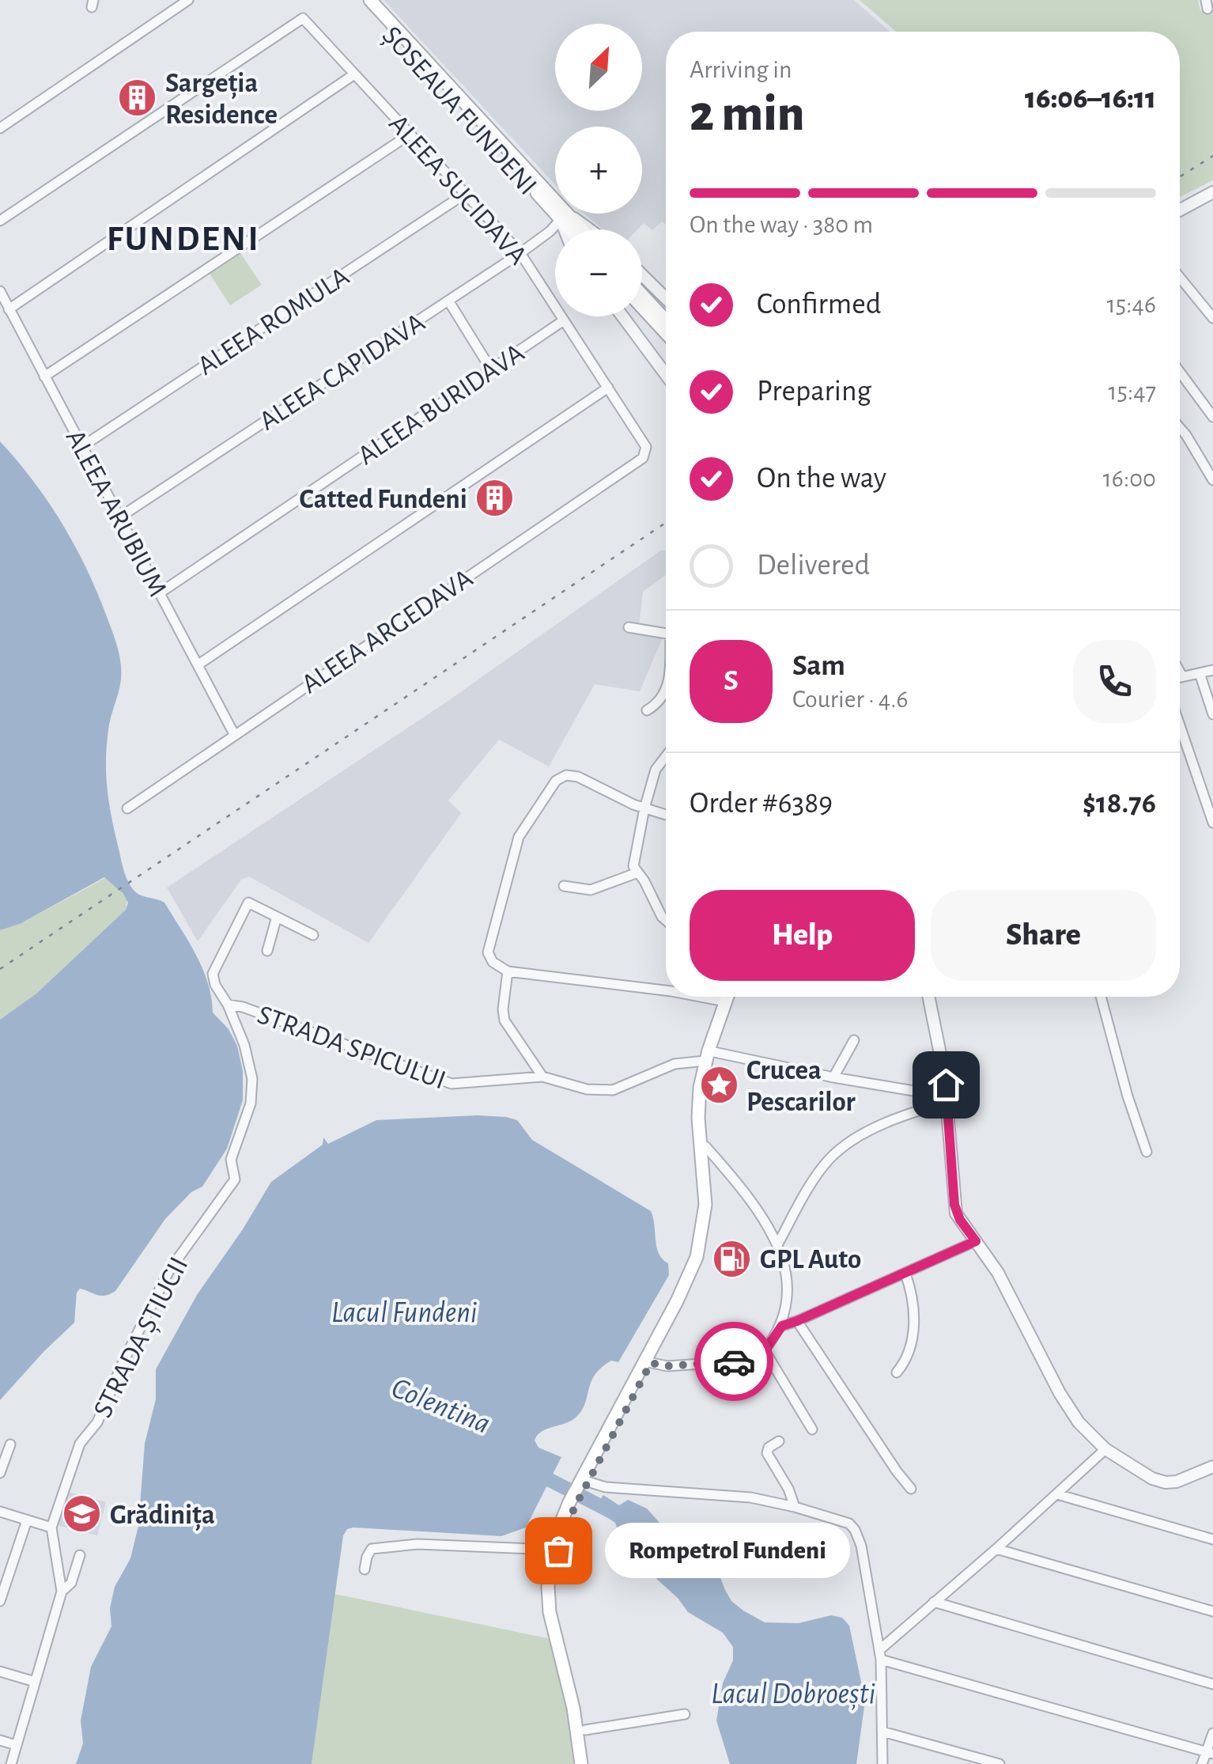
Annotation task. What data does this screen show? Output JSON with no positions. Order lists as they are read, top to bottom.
{
  "streets": {
    "main road": ["ȘOSEAUA FUNDENI"],
    "street": [
      "ALEEA SUCIDAVA",
      "ALEEA ROMULA",
      "ALEEA CAPIDAVA",
      "ALEEA BURIDAVA",
      "ALEEA ARUBIUM",
      "ALEEA ARGEDAVA",
      "STRADA SPICULUI",
      "STRADA ȘTIUCII"
    ]
  },
  "crossings": [
    ["ȘOSEAUA FUNDENI", "ALEEA CAPIDAVA"],
    ["ALEEA SUCIDAVA", "ALEEA ROMULA"],
    ["ALEEA SUCIDAVA", "ALEEA CAPIDAVA"],
    ["ALEEA SUCIDAVA", "ALEEA BURIDAVA"],
    ["ALEEA SUCIDAVA", "ALEEA ARGEDAVA"],
    ["ALEEA ROMULA", "ALEEA ARUBIUM"],
    ["ALEEA CAPIDAVA", "ALEEA ARUBIUM"],
    ["ALEEA BURIDAVA", "ALEEA ARUBIUM"],
    ["ALEEA ARUBIUM", "ALEEA ARGEDAVA"],
    ["STRADA SPICULUI", "STRADA ȘTIUCII"]
  ],
  "districts": ["FUNDENI"],
  "water": ["Lacul Fundeni", "Colentina", "Lacul Dobroești"],
  "places": {
    "building": ["Sargeția Residence", "Catted Fundeni"],
    "place": ["Crucea Pescarilor"],
    "fuel station": ["GPL Auto"],
    "school or university": ["Grădinița"],
    "other": ["Rompetrol Fundeni"]
  },
  "north": "top right",
  "page": {
    "map_buttons": ["+", "−"],
    "heading": ["2 min", "Arriving in", "16:06–16:11"],
    "panel": [
      "Sam",
      "Courier · 4.6",
      "Order #6389",
      "$18.76"
    ],
    "bar": "On the way · 380 m",
    "list": [
      ["Confirmed", "15:46"],
      ["Preparing", "15:47"],
      ["On the way", "16:00"],
      "Delivered"
    ],
    "round": "S",
    "buttons": ["Help", "Share"],
    "bubble": "Rompetrol Fundeni"
  }
}
